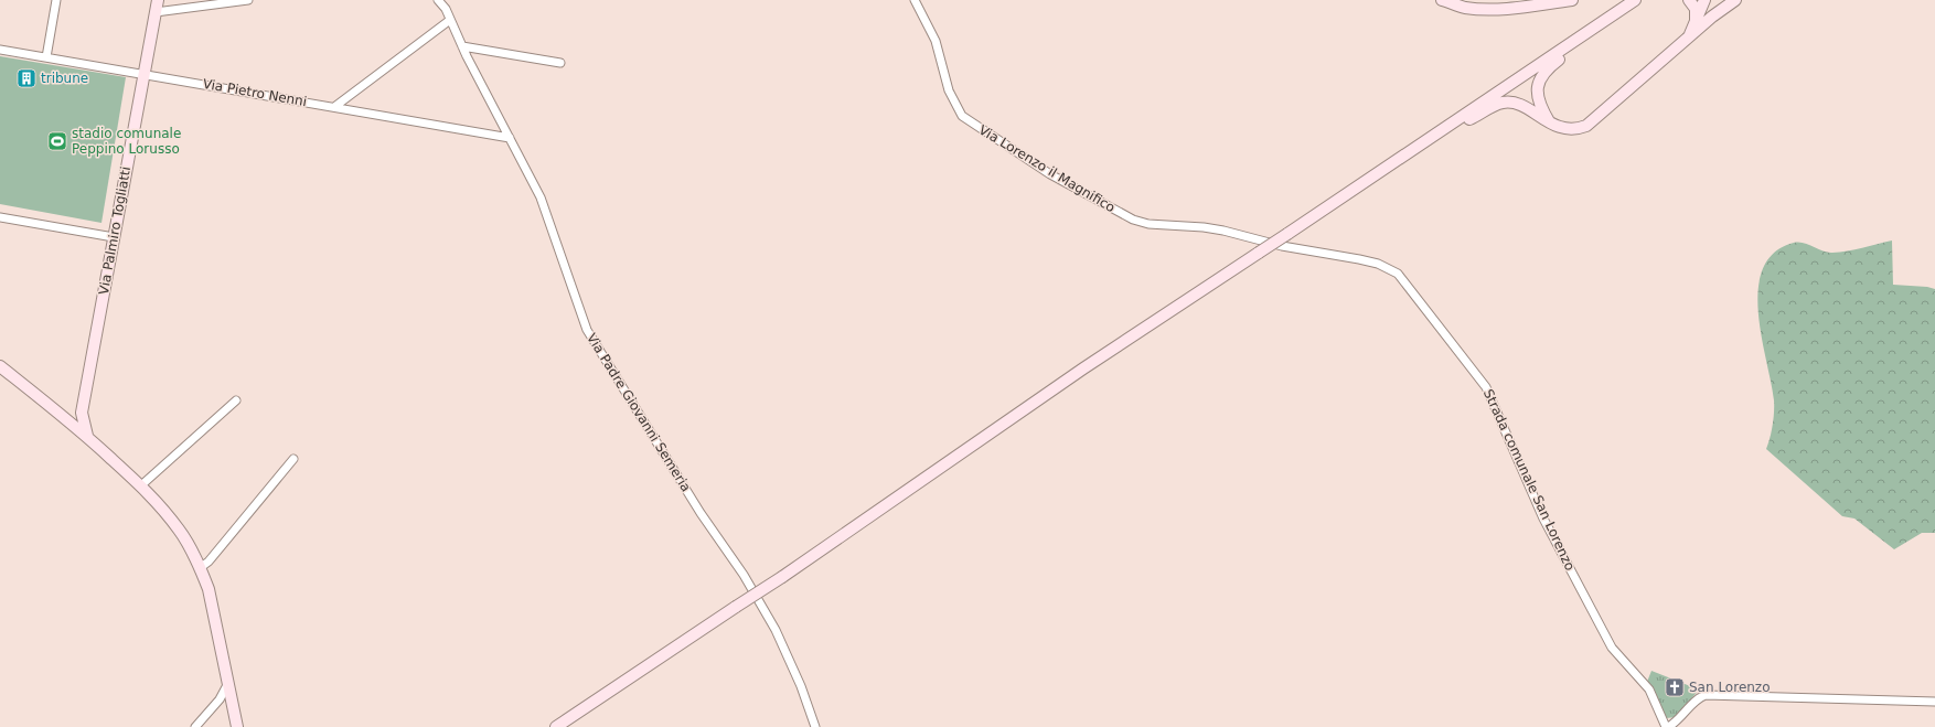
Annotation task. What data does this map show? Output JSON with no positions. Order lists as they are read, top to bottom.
{
  "streets": {
    "main road": ["Via Palmiro Togliatti"],
    "street": [
      "Via Pietro Nenni",
      "Via Lorenzo il Magnifico",
      "Via Padre Giovanni Semeria",
      "Strada comunale San Lorenzo"
    ]
  },
  "crossings": [
    ["Via Pietro Nenni", "Via Palmiro Togliatti"],
    ["Via Pietro Nenni", "Via Padre Giovanni Semeria"],
    ["Via Lorenzo il Magnifico", "Strada comunale San Lorenzo"]
  ],
  "places": {
    "building": ["tribune"],
    "sports": ["stadio comunale Peppino Lorusso"],
    "church": ["San Lorenzo"]
  }
}
